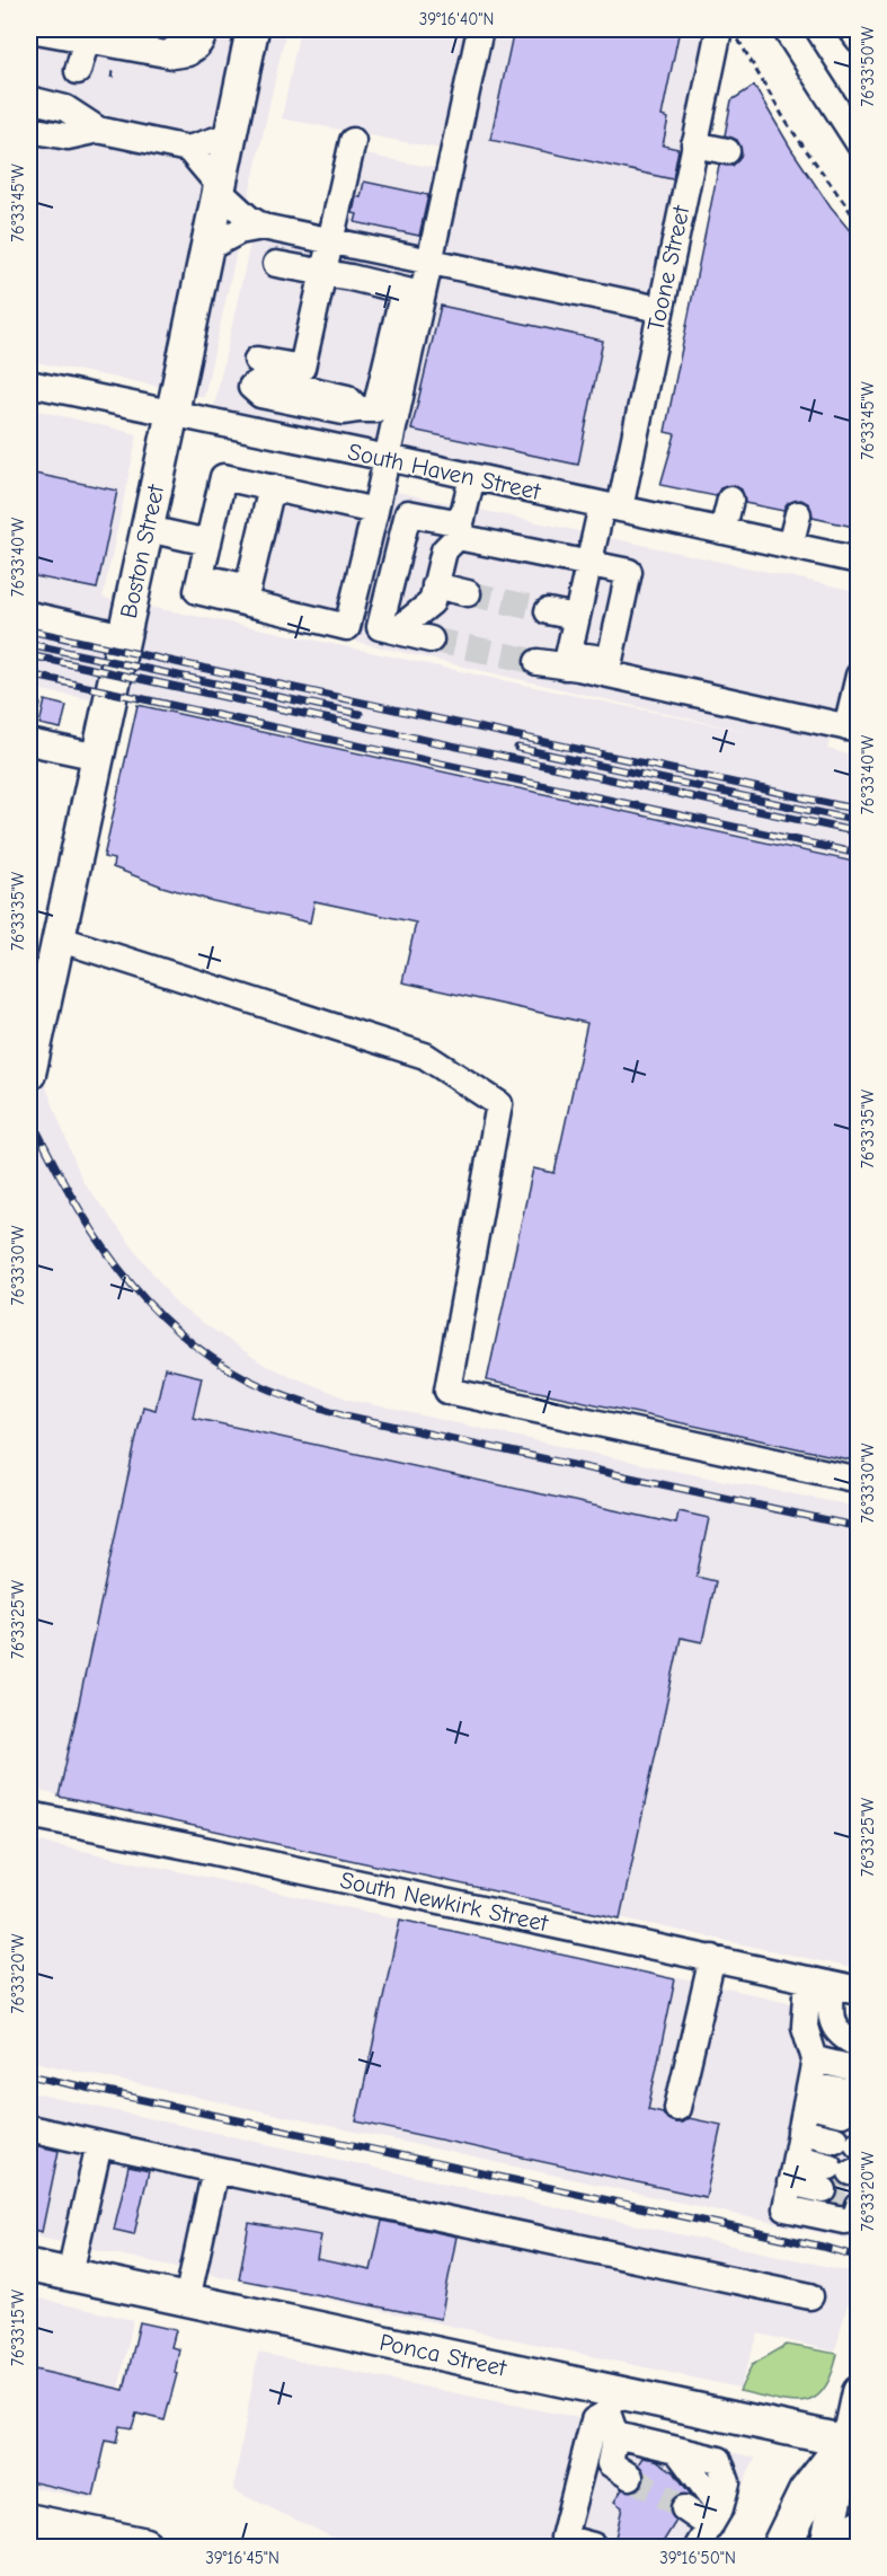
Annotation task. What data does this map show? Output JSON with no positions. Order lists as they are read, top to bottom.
{
  "streets": {
    "main road": ["Boston Street", "Ponca Street"],
    "street": ["Toone Street", "South Haven Street", "South Newkirk Street"]
  },
  "crossings": [
    ["Toone Street", "South Haven Street"],
    ["South Haven Street", "Boston Street"]
  ],
  "coordinates": [
    "39°16'40\"N",
    "76°33'50\"W",
    "76°33'45\"W",
    "76°33'40\"W",
    "76°33'35\"W",
    "76°33'30\"W",
    "76°33'25\"W",
    "76°33'20\"W",
    "76°33'15\"W",
    "39°16'45\"N",
    "39°16'50\"N"
  ]
}
